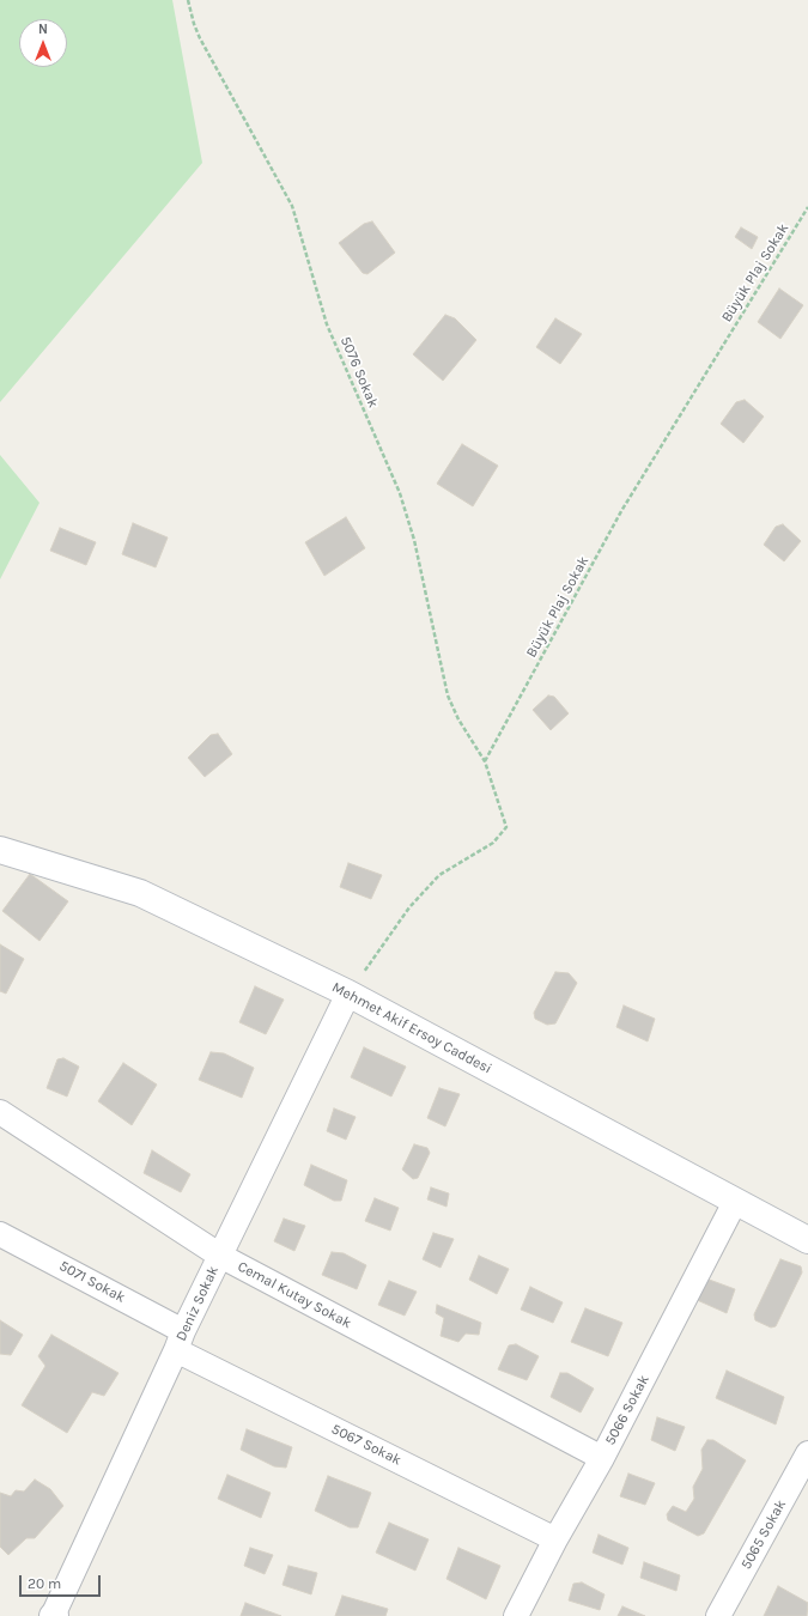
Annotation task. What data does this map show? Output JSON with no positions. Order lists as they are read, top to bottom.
{
  "streets": {
    "street": [
      "Mehmet Akif Ersoy Caddesi",
      "5071 Sokak",
      "Cemal Kutay Sokak",
      "Deniz Sokak",
      "5066 Sokak",
      "5067 Sokak",
      "5065 Sokak"
    ],
    "path": ["Büyük Plaj Sokak", "5076 Sokak"]
  },
  "crossings": [
    ["Büyük Plaj Sokak", "5076 Sokak"],
    ["Mehmet Akif Ersoy Caddesi", "Deniz Sokak"],
    ["Mehmet Akif Ersoy Caddesi", "5066 Sokak"],
    ["5071 Sokak", "Deniz Sokak"],
    ["5071 Sokak", "5067 Sokak"],
    ["Cemal Kutay Sokak", "Deniz Sokak"],
    ["Cemal Kutay Sokak", "5066 Sokak"],
    ["Deniz Sokak", "5067 Sokak"],
    ["5066 Sokak", "5067 Sokak"]
  ],
  "scale_bar": "20 m",
  "north": "top"
}
